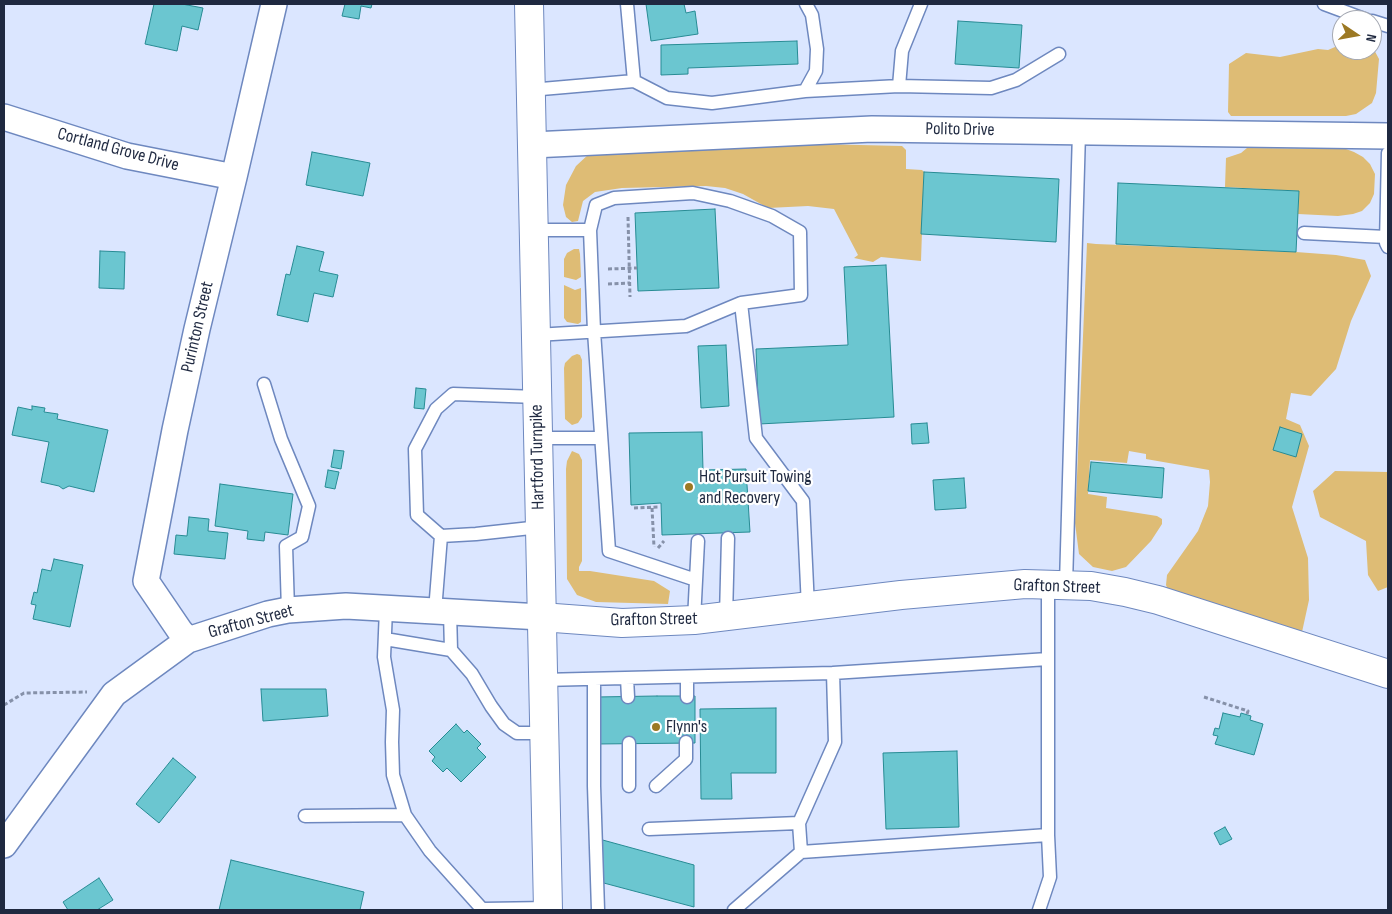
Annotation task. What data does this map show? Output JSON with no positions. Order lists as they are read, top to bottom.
{
  "streets": {
    "main road": ["Hartford Turnpike", "Grafton Street"],
    "street": ["Polito Drive", "Cortland Grove Drive", "Purinton Street"]
  },
  "crossings": [
    ["Polito Drive", "Hartford Turnpike"],
    ["Cortland Grove Drive", "Purinton Street"],
    ["Purinton Street", "Grafton Street"],
    ["Hartford Turnpike", "Grafton Street"]
  ],
  "places": ["Hot Pursuit Towing and Recovery", "Flynn's"],
  "north": "right"
}
